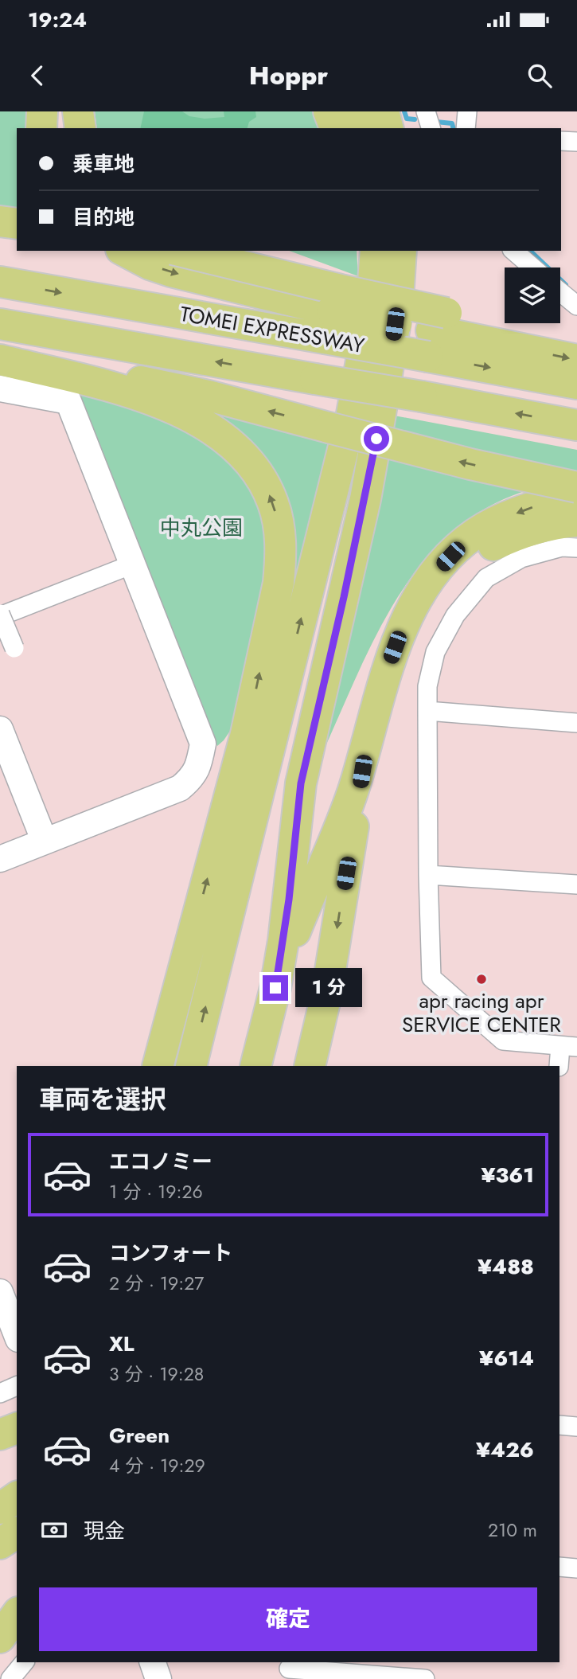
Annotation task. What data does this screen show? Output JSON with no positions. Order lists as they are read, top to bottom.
{
  "streets": {
    "highway": ["TOMEI EXPRESSWAY"]
  },
  "parks": ["中丸公園"],
  "places": ["apr racing apr SERVICE CENTER"],
  "page": {
    "status": "19:24",
    "header": "Hoppr",
    "banner": ["乗車地", "目的地"],
    "bubble": "1 分",
    "heading": "車両を選択",
    "list": [
      {
        "name": "エコノミー",
        "note": "1 分 · 19:26",
        "value": "¥361"
      },
      {
        "name": "コンフォート",
        "note": "2 分 · 19:27",
        "value": "¥488"
      },
      {
        "name": "XL",
        "note": "3 分 · 19:28",
        "value": "¥614"
      },
      {
        "name": "Green",
        "note": "4 分 · 19:29",
        "value": "¥426"
      }
    ],
    "pay": ["現金", "210 m"],
    "buttons": "確定"
  }
}
